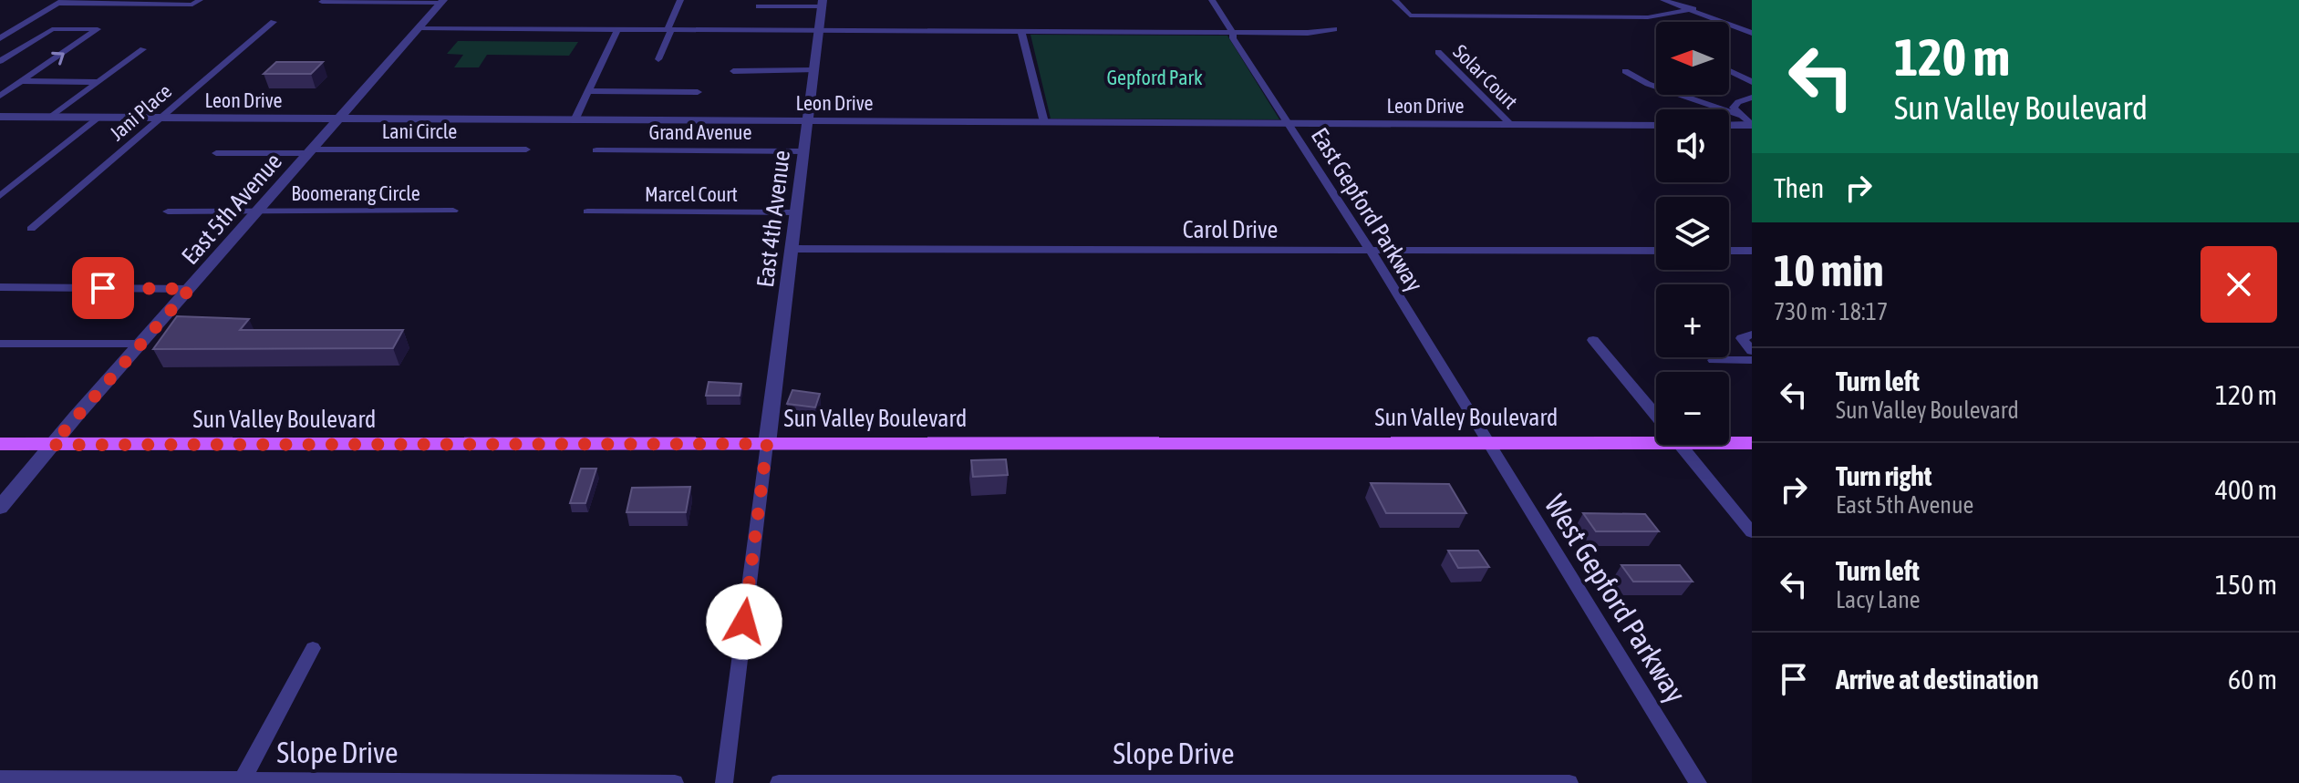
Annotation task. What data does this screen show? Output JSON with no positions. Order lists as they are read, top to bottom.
{
  "streets": {
    "main road": ["Sun Valley Boulevard"],
    "street": [
      "Solar Court",
      "Leon Drive",
      "Jani Place",
      "Lani Circle",
      "Grand Avenue",
      "Boomerang Circle",
      "Marcel Court",
      "East 5th Avenue",
      "East Gepford Parkway",
      "East 4th Avenue",
      "Carol Drive",
      "West Gepford Parkway",
      "Slope Drive"
    ]
  },
  "crossings": [
    ["Solar Court", "Leon Drive"],
    ["Leon Drive", "Jani Place"],
    ["Leon Drive", "East 5th Avenue"],
    ["Leon Drive", "East Gepford Parkway"],
    ["Leon Drive", "East 4th Avenue"],
    ["Lani Circle", "East 5th Avenue"],
    ["Grand Avenue", "East 4th Avenue"],
    ["Boomerang Circle", "East 5th Avenue"],
    ["Marcel Court", "East 4th Avenue"],
    ["East 5th Avenue", "Sun Valley Boulevard"],
    ["East Gepford Parkway", "Carol Drive"],
    ["East Gepford Parkway", "Sun Valley Boulevard"],
    ["East Gepford Parkway", "West Gepford Parkway"],
    ["East 4th Avenue", "Carol Drive"],
    ["East 4th Avenue", "Sun Valley Boulevard"],
    ["Sun Valley Boulevard", "West Gepford Parkway"]
  ],
  "parks": ["Gepford Park"],
  "north": "left",
  "page": {
    "turn": ["120 m", "Sun Valley Boulevard"],
    "map_buttons": ["+", "−"],
    "then": "Then",
    "heading": ["10 min", "730 m · 18:17"],
    "list": [
      {
        "name": "Turn left",
        "note": "Sun Valley Boulevard",
        "value": "120 m"
      },
      {
        "name": "Turn right",
        "note": "East 5th Avenue",
        "value": "400 m"
      },
      {
        "name": "Turn left",
        "note": "Lacy Lane",
        "value": "150 m"
      },
      {
        "name": "Arrive at destination",
        "value": "60 m"
      }
    ]
  }
}
